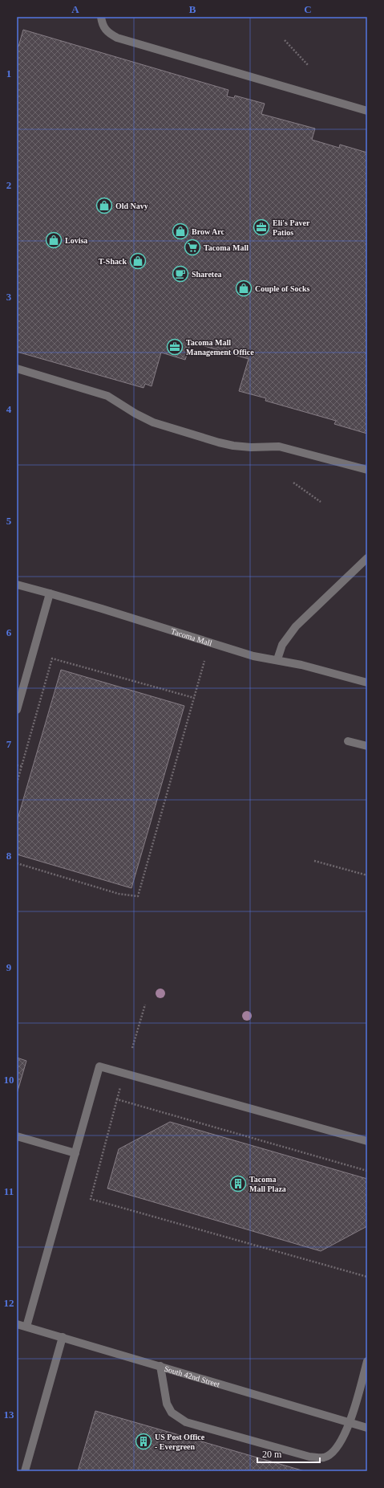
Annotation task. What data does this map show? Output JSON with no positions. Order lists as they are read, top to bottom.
{
  "streets": {
    "street": ["Tacoma Mall", "South 42nd Street"]
  },
  "places": {
    "shop": [
      "Old Navy",
      "Brow Arc",
      "Lovisa",
      "T-Shack",
      "Couple of Socks"
    ],
    "office": ["Eli's Paver Patios", "Tacoma Mall Management Office"],
    "supermarket": ["Tacoma Mall"],
    "cafe": ["Sharetea"],
    "building": ["Tacoma Mall Plaza", "US Post Office - Evergreen"]
  },
  "scale_bar": "20 m",
  "grid": {
    "columns": ["A", "B", "C"],
    "rows": [
      "1",
      "2",
      "3",
      "4",
      "5",
      "6",
      "7",
      "8",
      "9",
      "10",
      "11",
      "12",
      "13"
    ]
  }
}
